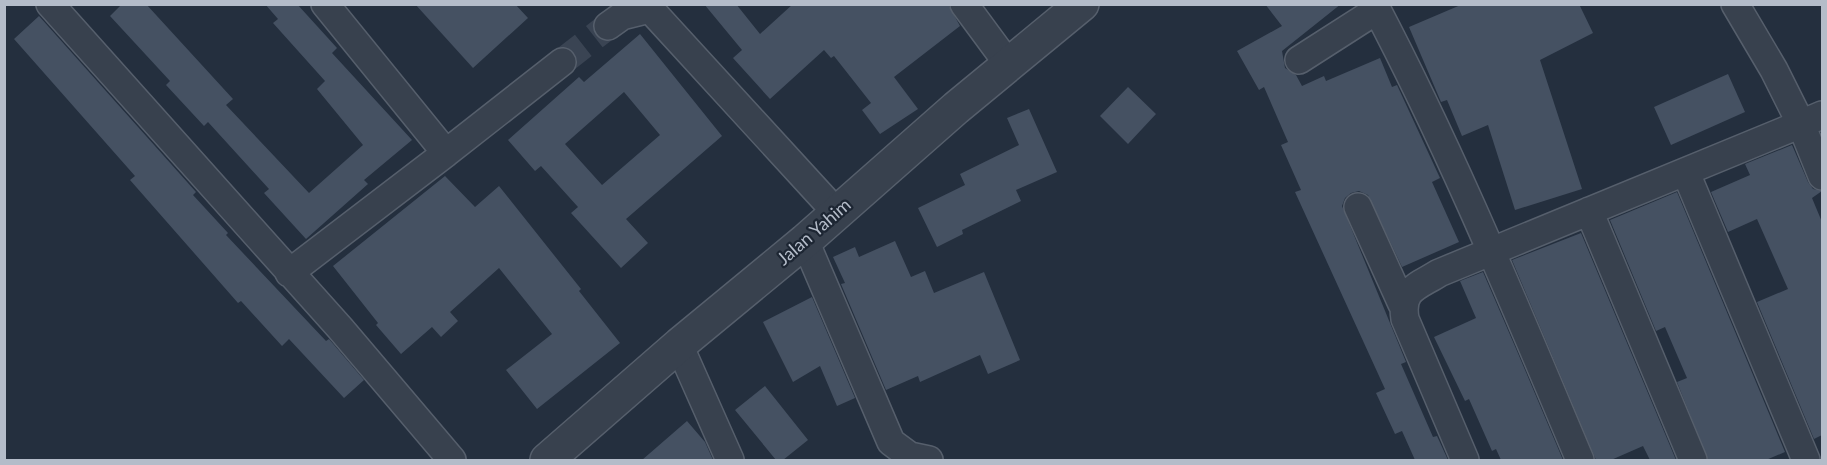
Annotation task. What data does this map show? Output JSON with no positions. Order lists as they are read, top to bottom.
{
  "streets": {
    "street": ["Jalan Yahim"]
  }
}
